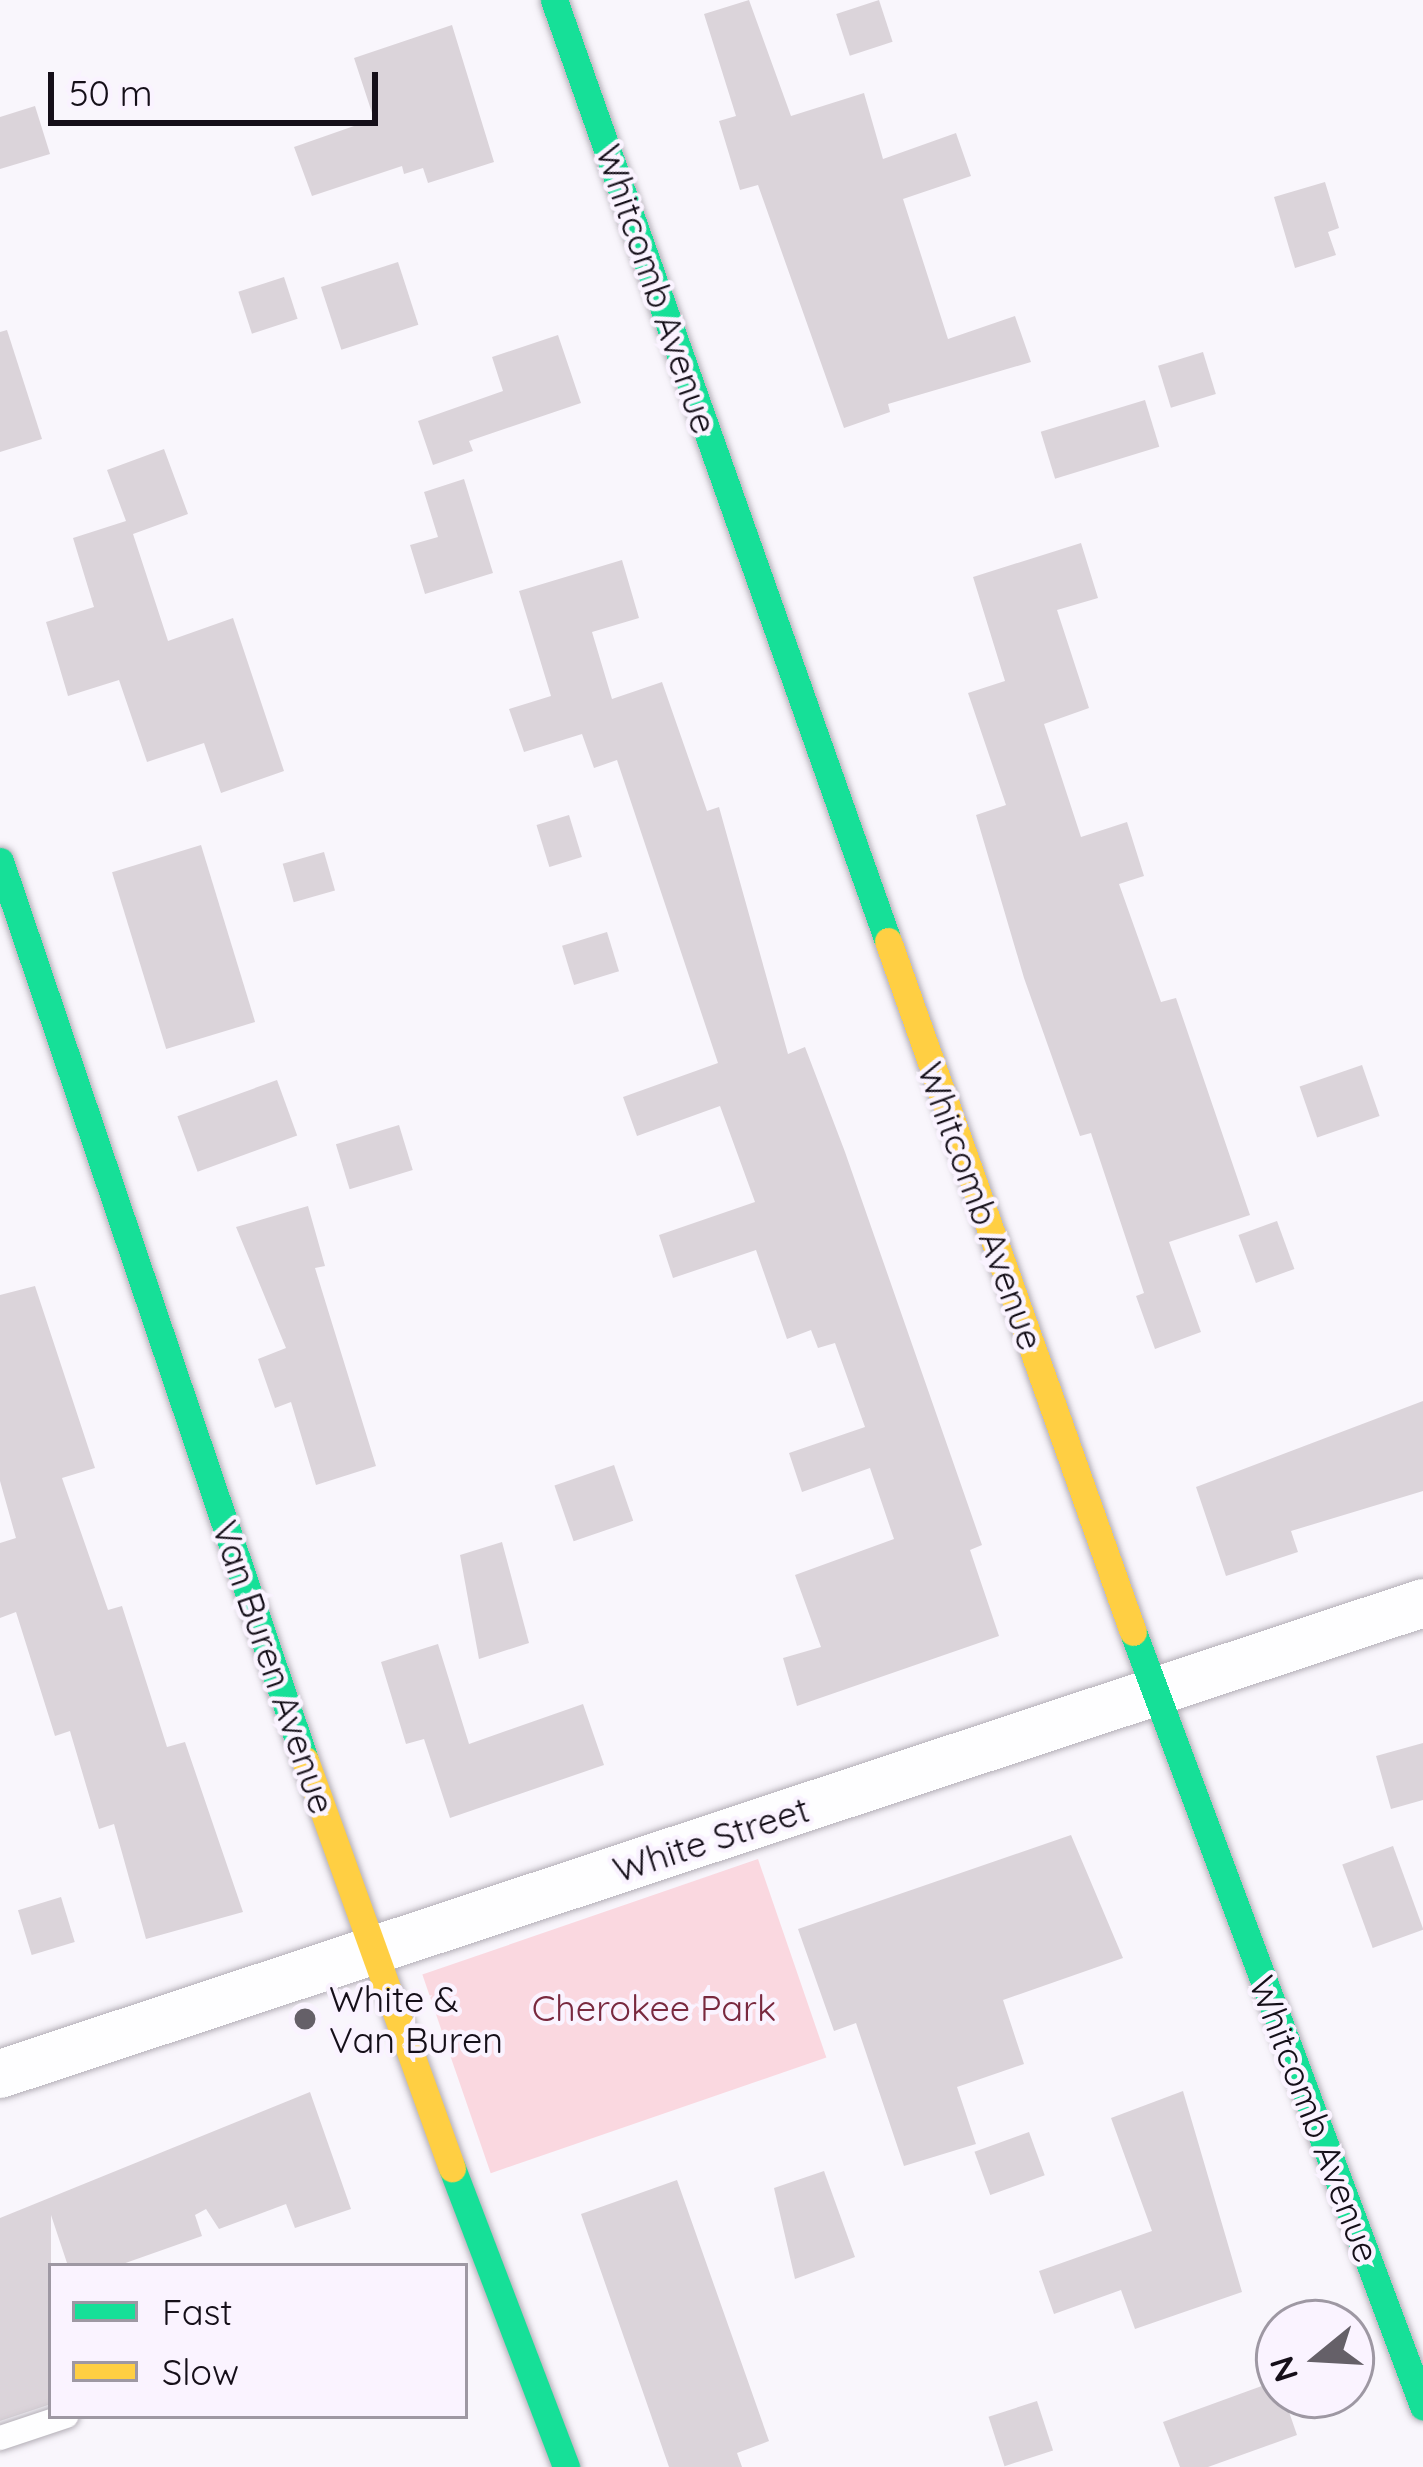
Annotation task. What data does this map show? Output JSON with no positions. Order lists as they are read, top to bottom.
{
  "streets": {
    "street": ["Whitcomb Avenue", "Van Buren Avenue", "White Street"]
  },
  "crossings": [
    ["Whitcomb Avenue", "White Street"],
    ["Van Buren Avenue", "White Street"]
  ],
  "parks": ["Cherokee Park"],
  "places": ["White & Van Buren"],
  "legend": ["Fast", "Slow"],
  "scale_bar": "50 m",
  "north": "left"
}
